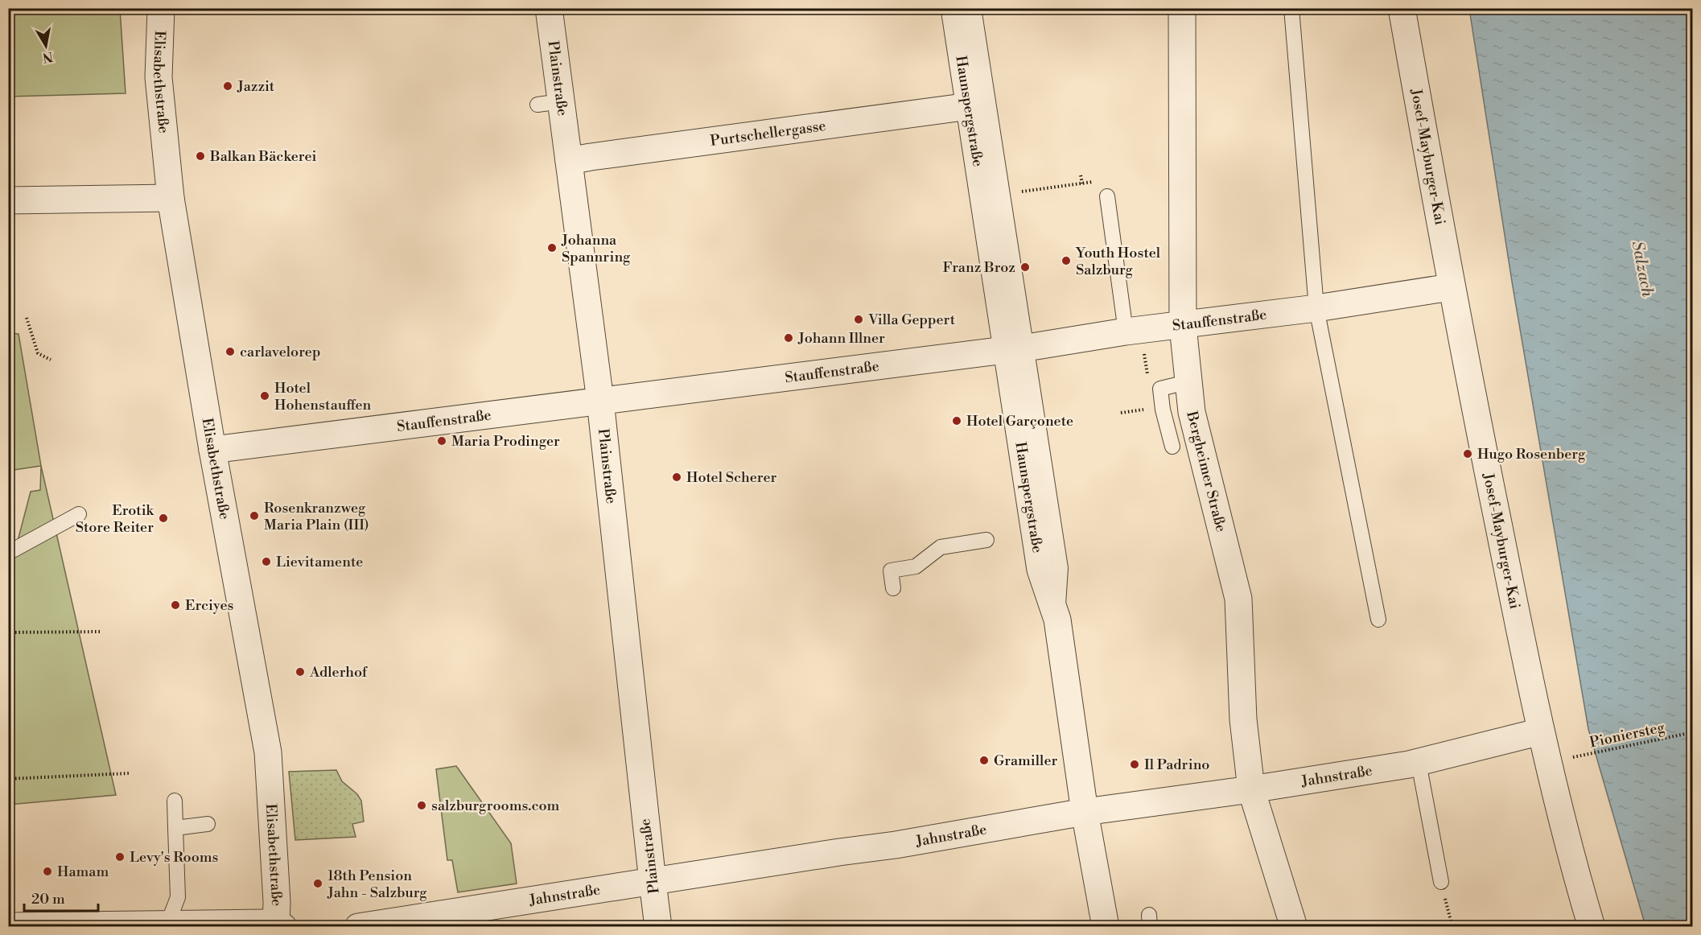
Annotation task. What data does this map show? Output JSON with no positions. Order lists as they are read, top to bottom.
{
  "streets": {
    "street": [
      "Plainstraße",
      "Elisabethstraße",
      "Haunspergstraße",
      "Purtschellergasse",
      "Josef-Mayburger-Kai",
      "Stauffenstraße",
      "Bergheimer Straße",
      "Jahnstraße"
    ],
    "path": ["Pioniersteg"]
  },
  "crossings": [
    ["Plainstraße", "Purtschellergasse"],
    ["Plainstraße", "Stauffenstraße"],
    ["Plainstraße", "Jahnstraße"],
    ["Elisabethstraße", "Stauffenstraße"],
    ["Haunspergstraße", "Purtschellergasse"],
    ["Haunspergstraße", "Stauffenstraße"],
    ["Haunspergstraße", "Jahnstraße"],
    ["Josef-Mayburger-Kai", "Stauffenstraße"],
    ["Josef-Mayburger-Kai", "Jahnstraße"],
    ["Stauffenstraße", "Bergheimer Straße"],
    ["Bergheimer Straße", "Jahnstraße"]
  ],
  "water": ["Salzach"],
  "places": [
    "Jazzit",
    "Balkan Bäckerei",
    "Johanna Spannring",
    "Youth Hostel Salzburg",
    "Franz Broz",
    "Villa Geppert",
    "Johann Illner",
    "carlavelorep",
    "Hotel Hohenstauffen",
    "Hotel Garçonete",
    "Maria Prodinger",
    "Hugo Rosenberg",
    "Hotel Scherer",
    "Rosenkranzweg Maria Plain (III)",
    "Erotik Store Reiter",
    "Lievitamente",
    "Erciyes",
    "Adlerhof",
    "Gramiller",
    "Il Padrino",
    "salzburgrooms.com",
    "Levy's Rooms",
    "Hamam",
    "18th Pension Jahn - Salzburg"
  ],
  "scale_bar": "20 m",
  "north": "bottom"
}
